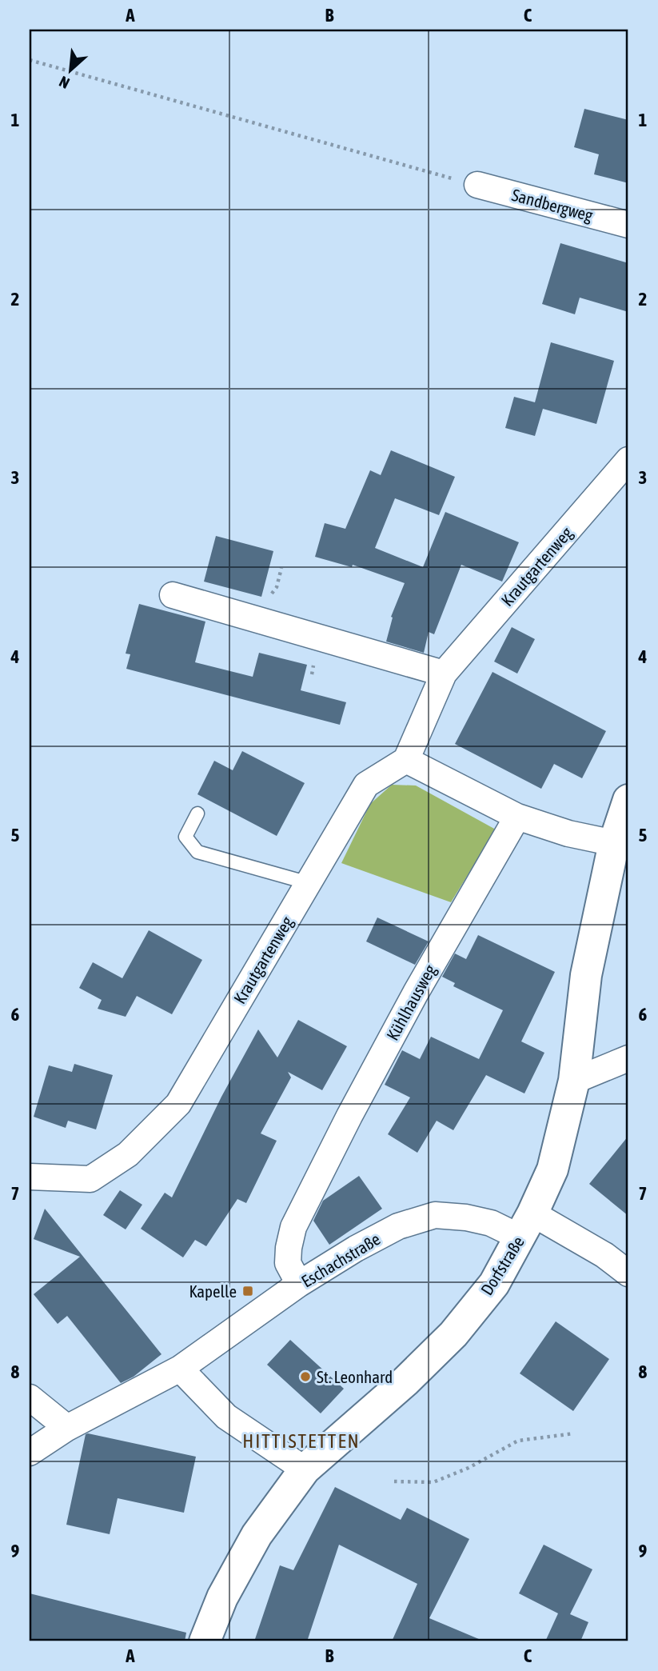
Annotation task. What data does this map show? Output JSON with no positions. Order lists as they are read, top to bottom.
{
  "streets": {
    "main road": ["Dorfstraße"],
    "street": [
      "Sandbergweg",
      "Krautgartenweg",
      "Kühlhausweg",
      "Eschachstraße"
    ]
  },
  "crossings": [
    ["Kühlhausweg", "Eschachstraße"],
    ["Eschachstraße", "Dorfstraße"]
  ],
  "districts": ["HITTISTETTEN"],
  "places": {
    "transit": ["Kapelle"],
    "other": ["St. Leonhard"]
  },
  "north": "bottom left",
  "grid": {
    "columns": ["A", "B", "C"],
    "rows": [
      "1",
      "2",
      "3",
      "4",
      "5",
      "6",
      "7",
      "8",
      "9"
    ]
  }
}
